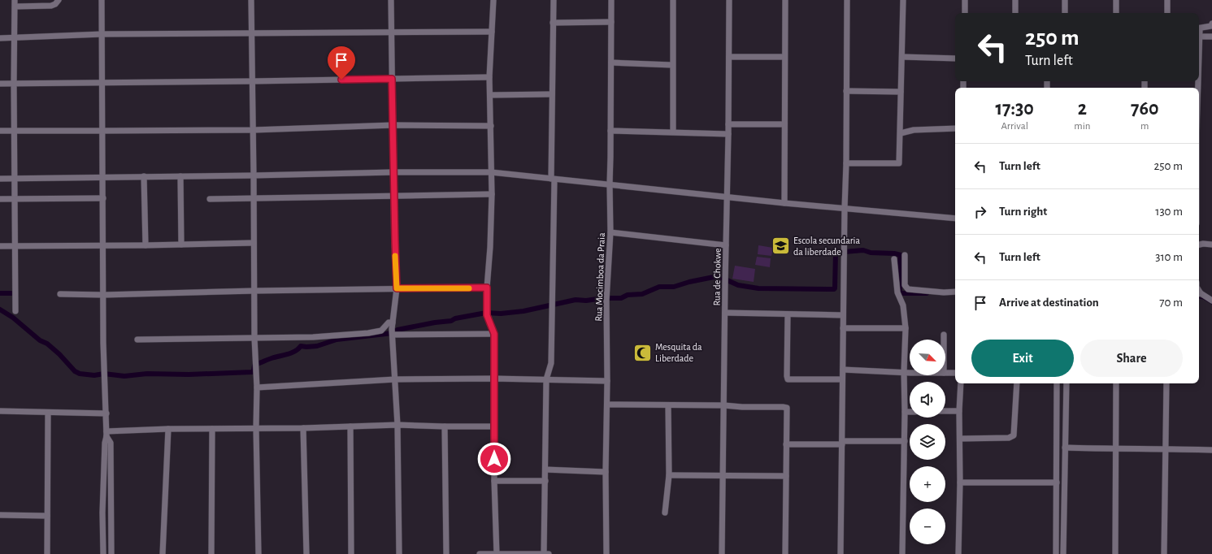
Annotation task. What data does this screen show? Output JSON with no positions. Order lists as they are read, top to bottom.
{
  "streets": {
    "street": ["Rua Mocimboa da Praia", "Rua de Chokwe"]
  },
  "places": {
    "school or university": ["Escola secundaria da liberdade"],
    "mosque": ["Mesquita da Liberdade"]
  },
  "north": "bottom right",
  "page": {
    "turn": ["250 m", "Turn left"],
    "eta": [
      "17:30",
      "Arrival",
      "2",
      "min",
      "760",
      "m"
    ],
    "list": [
      {
        "name": "Turn left",
        "value": "250 m"
      },
      {
        "name": "Turn right",
        "value": "130 m"
      },
      {
        "name": "Turn left",
        "value": "310 m"
      },
      {
        "name": "Arrive at destination",
        "value": "70 m"
      }
    ],
    "buttons": ["Exit", "Share"],
    "map_buttons": ["+", "−"]
  }
}
